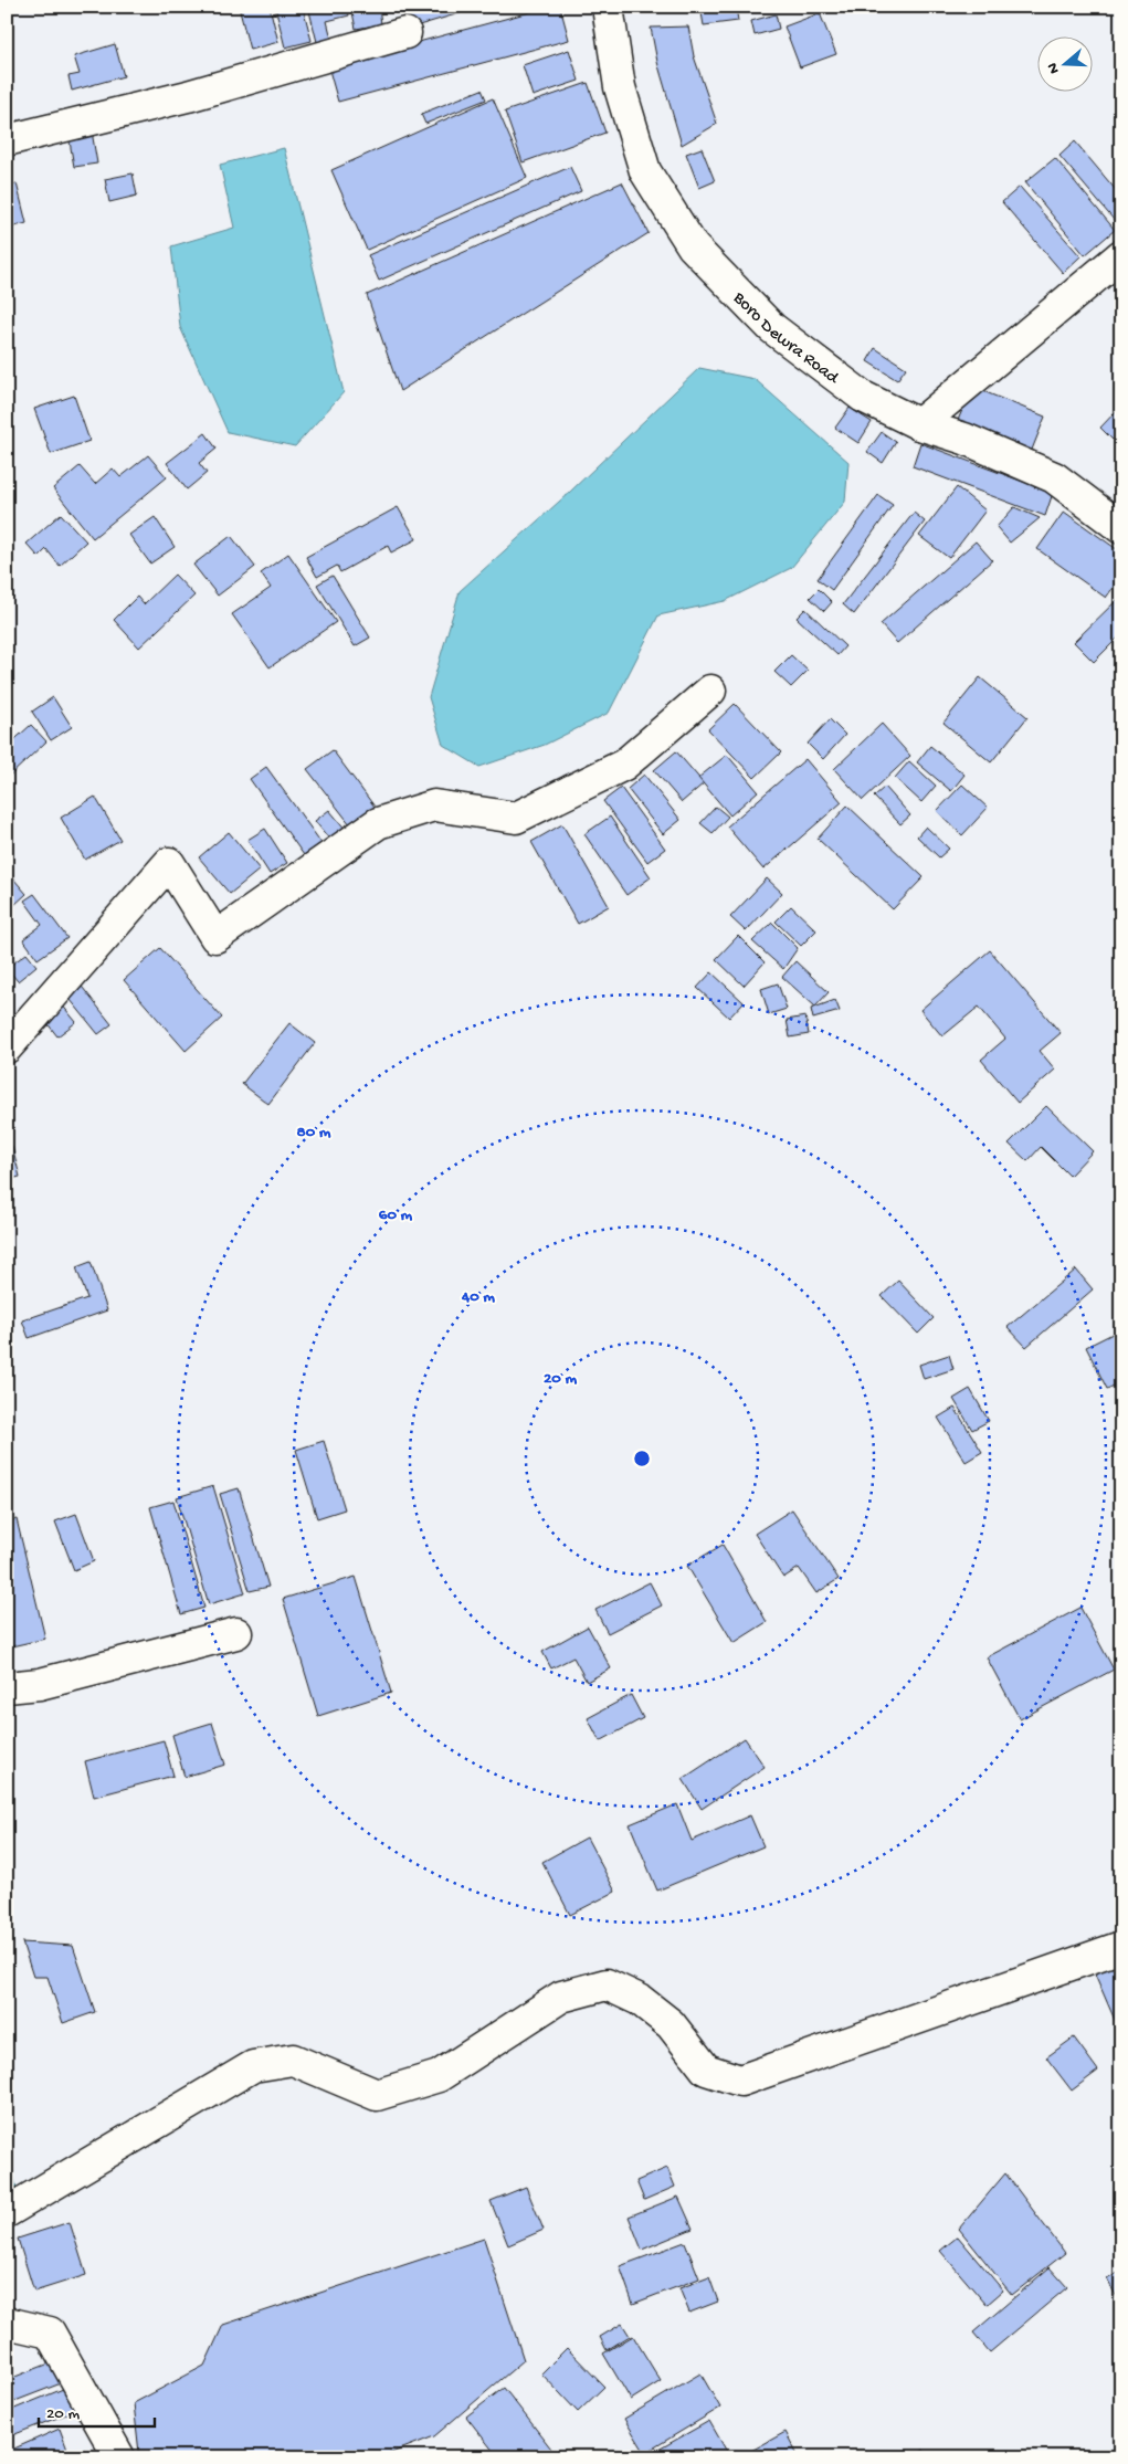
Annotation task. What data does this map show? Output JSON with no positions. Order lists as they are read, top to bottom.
{
  "streets": {
    "street": ["Boro Dewra Road"]
  },
  "scale_bar": "20 m",
  "north": "left",
  "rings": [
    "80 m",
    "60 m",
    "40 m",
    "20 m"
  ]
}
